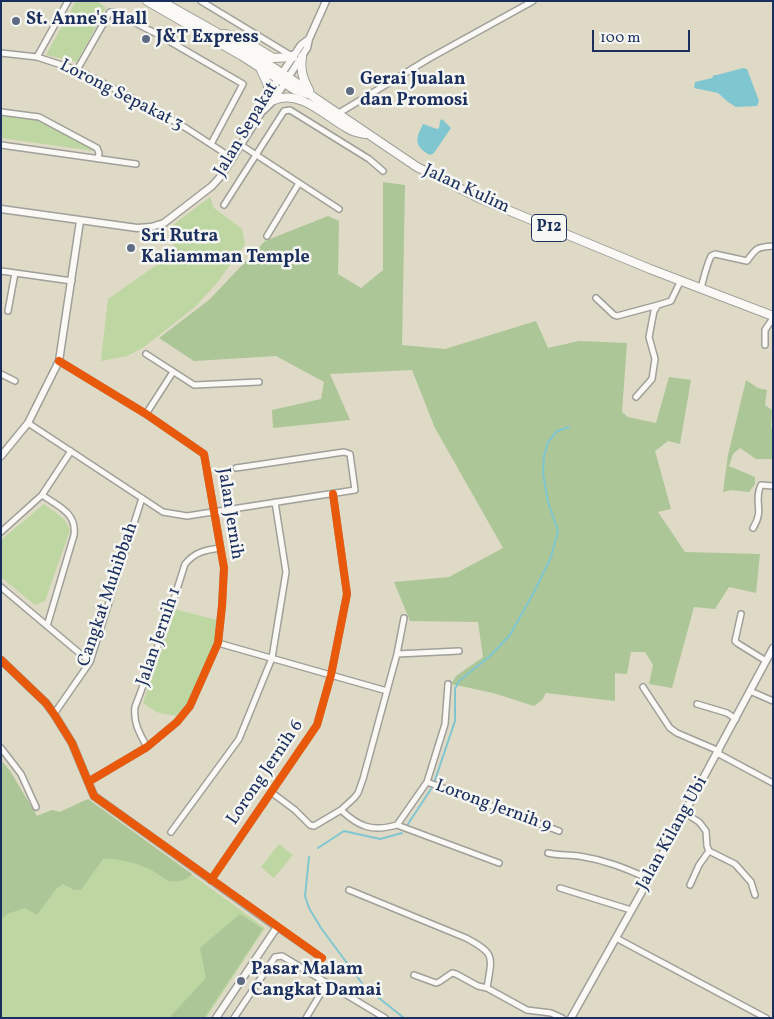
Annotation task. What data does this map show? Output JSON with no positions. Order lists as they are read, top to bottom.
{
  "streets": {
    "main road": ["Jalan Kulim", "P12"],
    "street": [
      "Lorong Sepakat 3",
      "Jalan Sepakat",
      "Jalan Jernih",
      "Cangkat Muhibbah",
      "Jalan Jernih 1",
      "Lorong Jernih 6",
      "Lorong Jernih 9",
      "Jalan Kilang Ubi"
    ]
  },
  "crossings": [
    ["Lorong Sepakat 3", "Jalan Sepakat"],
    ["Jalan Sepakat", "Jalan Kulim"],
    ["Jalan Jernih", "Jalan Jernih 1"]
  ],
  "places": [
    "St. Anne's Hall",
    "J&T Express",
    "Gerai Jualan dan Promosi",
    "Sri Rutra Kaliamman Temple",
    "Pasar Malam Cangkat Damai"
  ],
  "scale_bar": "100 m"
}
